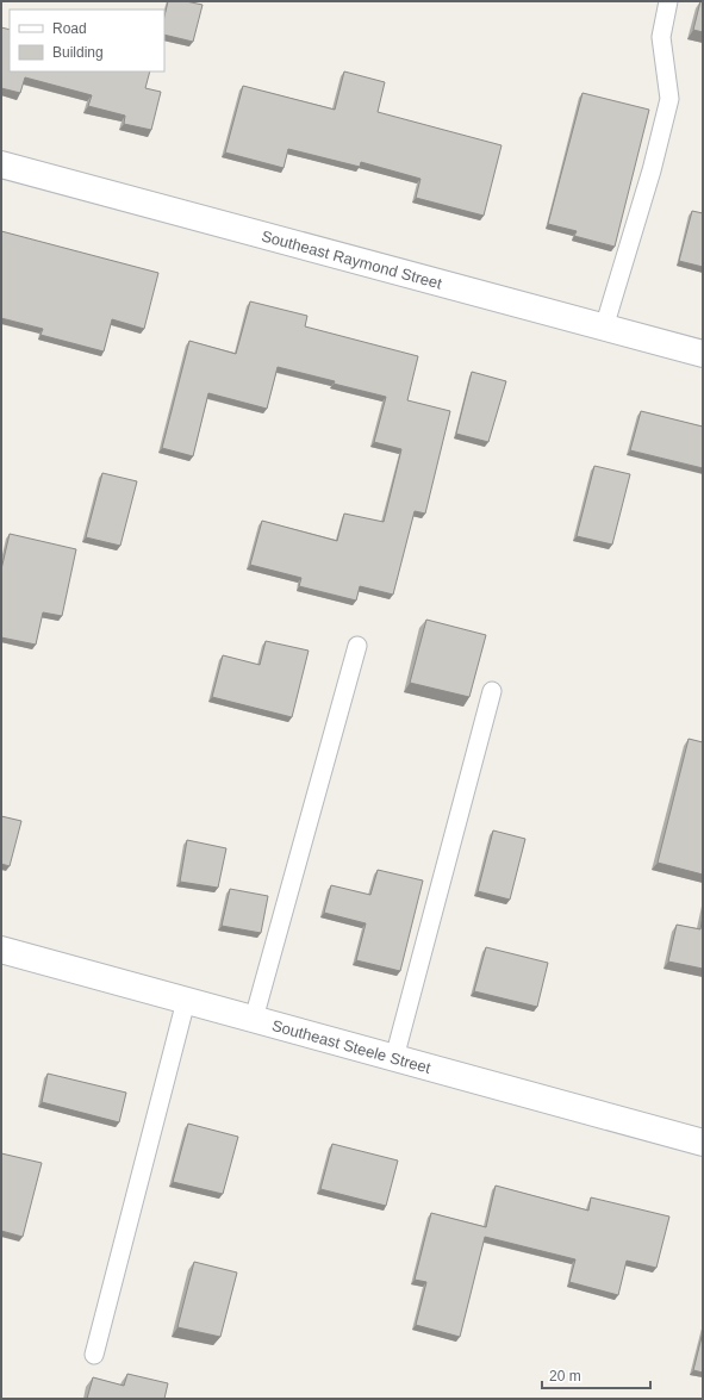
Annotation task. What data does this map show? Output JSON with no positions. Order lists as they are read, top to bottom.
{
  "streets": {
    "street": ["Southeast Raymond Street", "Southeast Steele Street"]
  },
  "legend": ["Road", "Building"],
  "scale_bar": "20 m"
}
